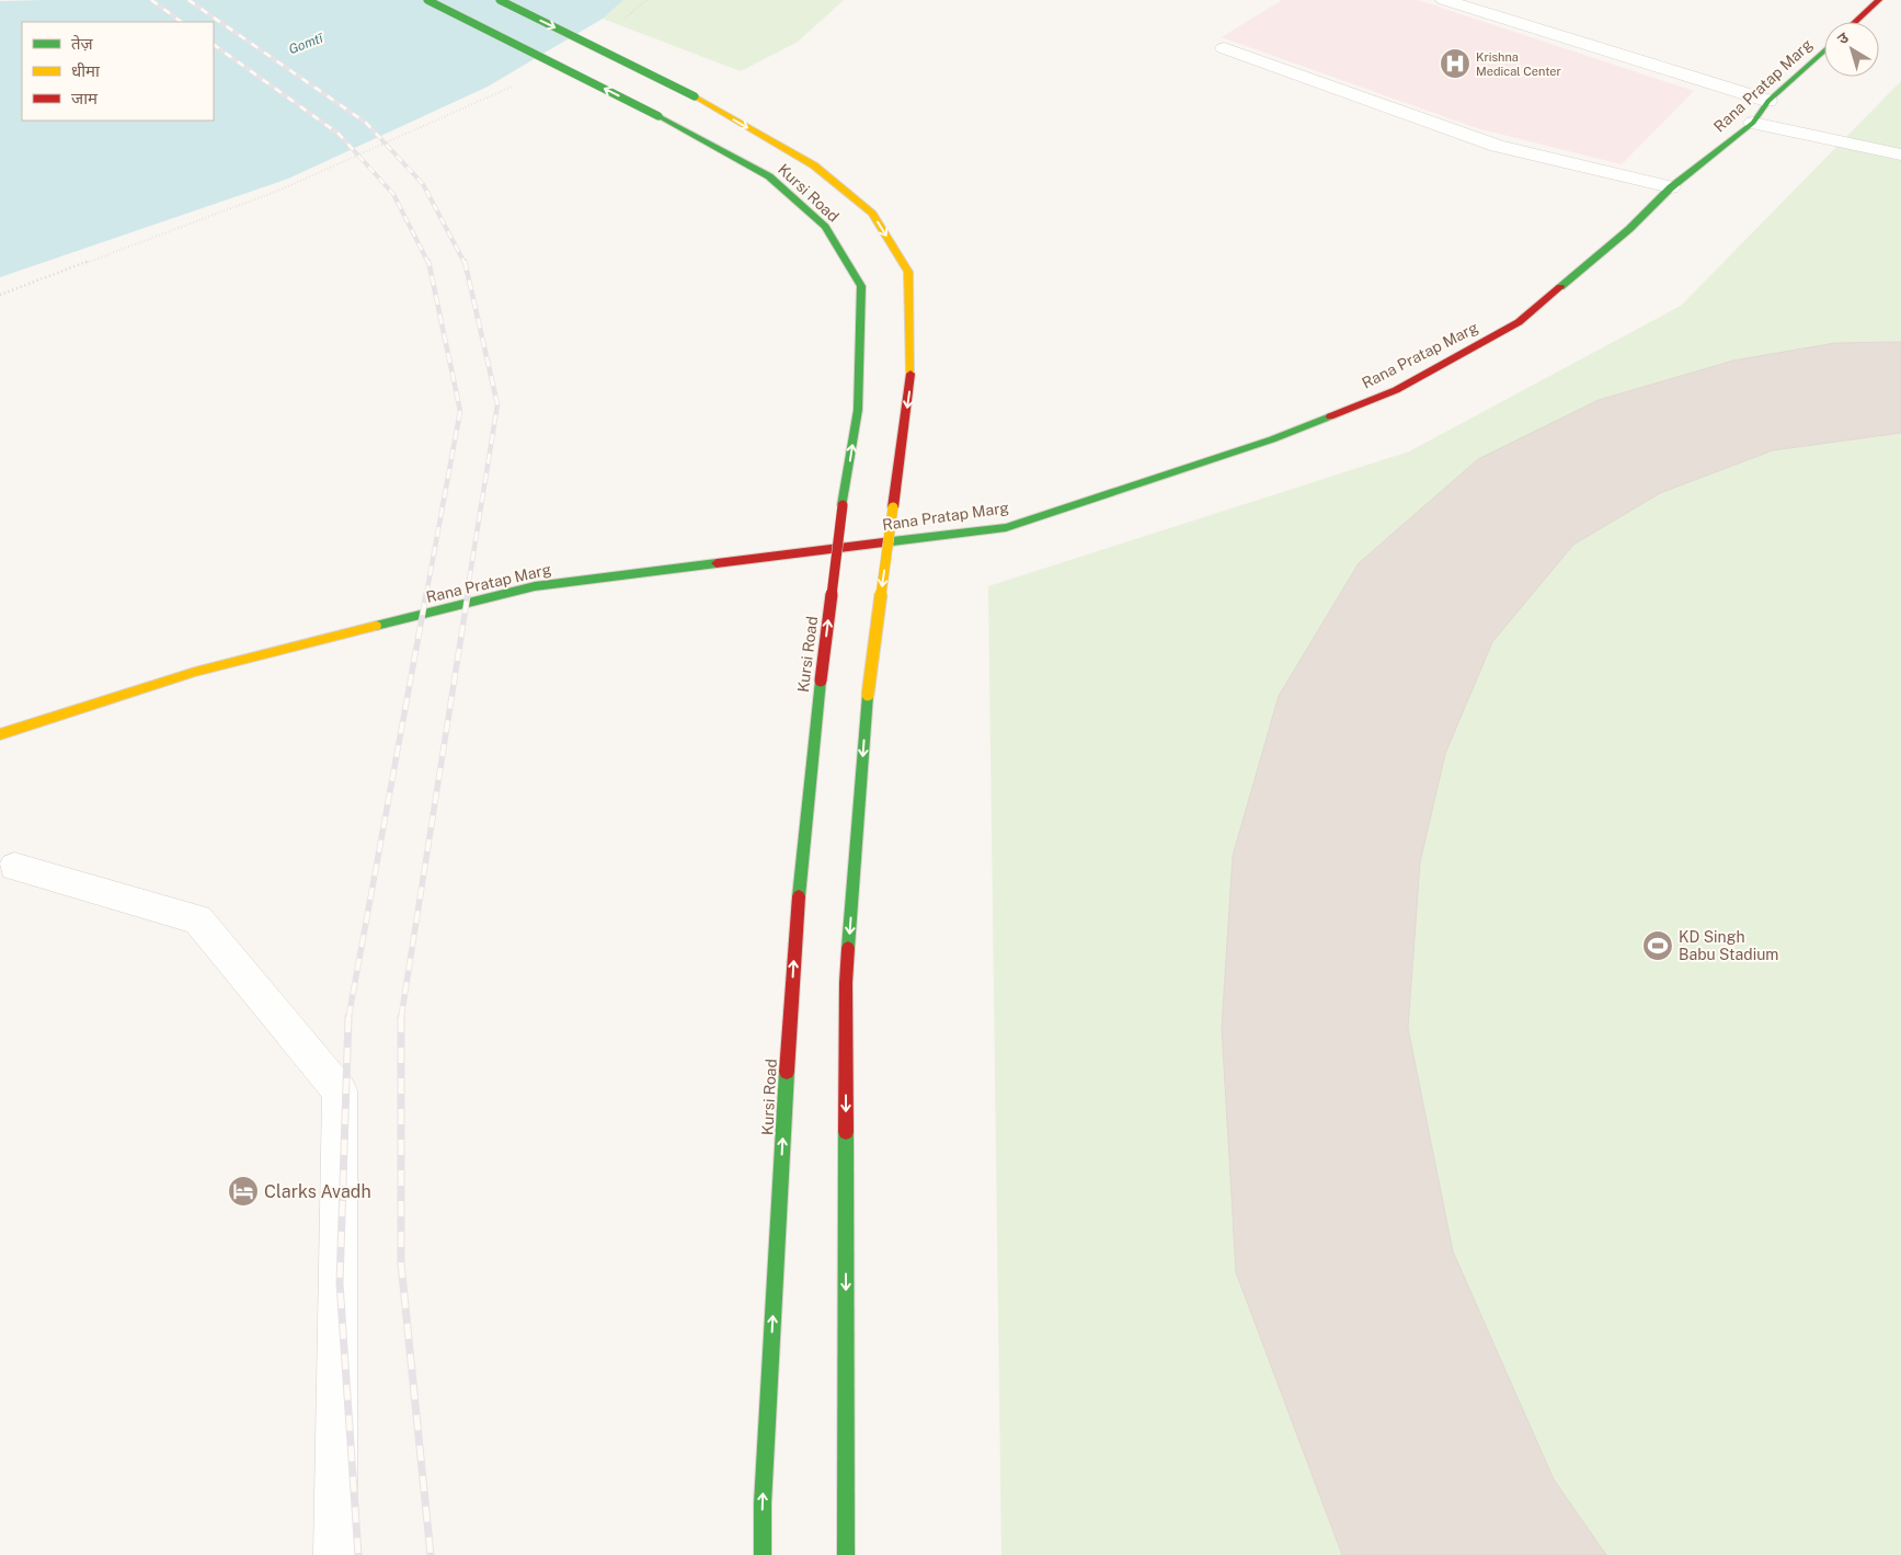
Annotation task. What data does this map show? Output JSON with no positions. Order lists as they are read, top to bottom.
{
  "streets": {
    "main road": ["Rana Pratap Marg", "Kursi Road"]
  },
  "water": ["Gomtī"],
  "places": {
    "hospital": ["Krishna Medical Center"],
    "sports": ["KD Singh Babu Stadium"],
    "hotel": ["Clarks Avadh"]
  },
  "legend": ["तेज़", "धीमा", "जाम"],
  "north": "top left"
}
